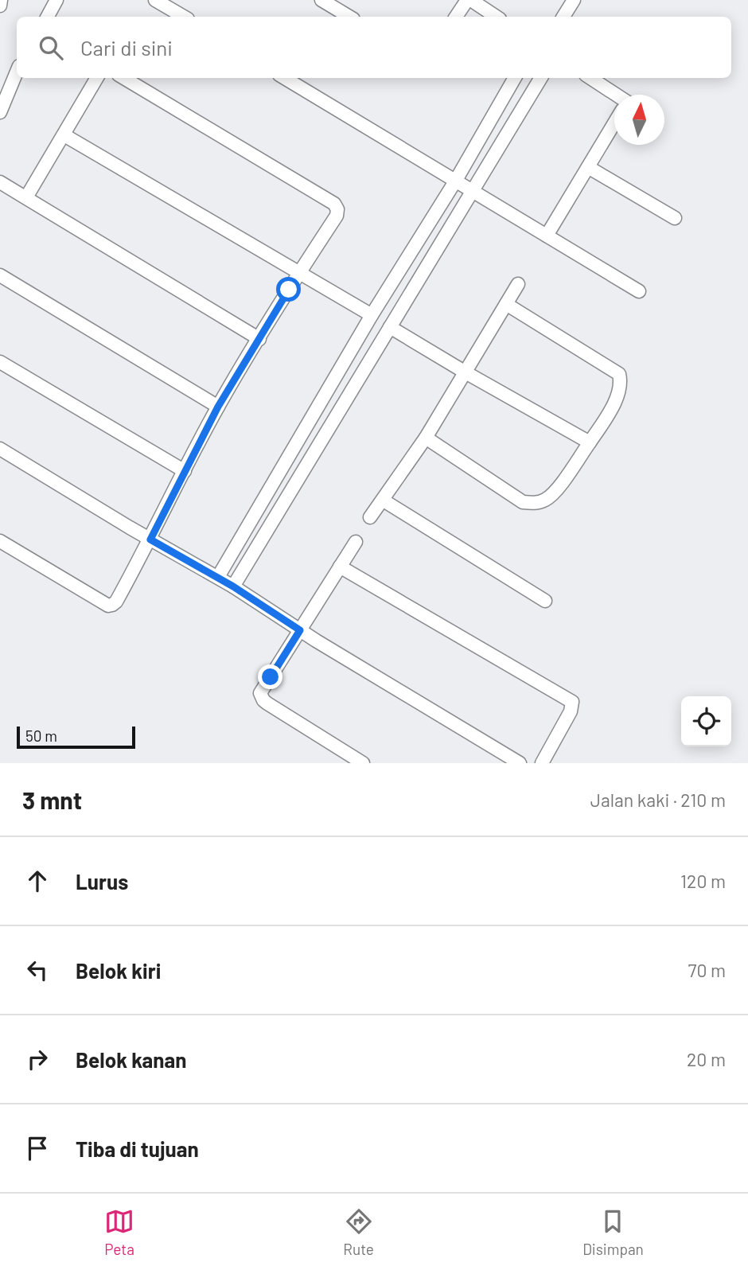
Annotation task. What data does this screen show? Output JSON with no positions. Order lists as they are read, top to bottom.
{
  "scale_bar": "50 m",
  "north": "top",
  "page": {
    "search": "Cari di sini",
    "scale": "50 m",
    "heading": ["3 mnt", "Jalan kaki · 210 m"],
    "list": [
      ["Lurus", "120 m"],
      ["Belok kiri", "70 m"],
      ["Belok kanan", "20 m"],
      "Tiba di tujuan"
    ],
    "nav": ["Peta", "Rute", "Disimpan"]
  }
}
